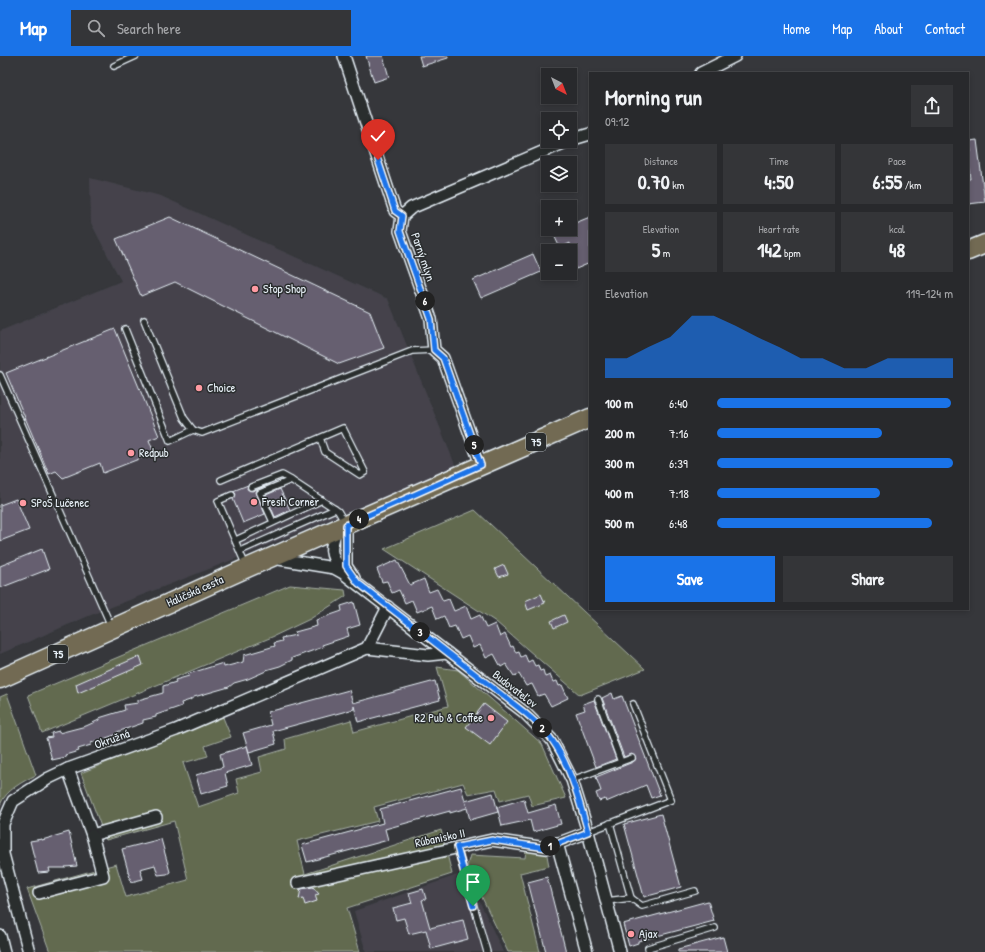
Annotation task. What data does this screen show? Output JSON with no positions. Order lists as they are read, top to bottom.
{
  "streets": {
    "main road": ["75", "Haličská cesta"],
    "street": [
      "Parný mlyn",
      "Budovateľov",
      "Okružná",
      "Rúbanisko II"
    ]
  },
  "crossings": [
    ["75", "Haličská cesta"],
    ["Haličská cesta", "Budovateľov"],
    ["Budovateľov", "Okružná"],
    ["Budovateľov", "Rúbanisko II"]
  ],
  "places": [
    "Stop Shop",
    "Choice",
    "Redpub",
    "Fresh Corner",
    "SPoŠ Lučenec",
    "R2 Pub & Coffee",
    "Ajax"
  ],
  "north": "bottom right",
  "page": {
    "header": "Map",
    "search": "Search here",
    "nav": [
      "Home",
      "Map",
      "About",
      "Contact"
    ],
    "map_buttons": ["+", "−"],
    "heading": ["Morning run", "09:12"],
    "stats": [
      ["Distance", "0.70 km"],
      ["Time", "4:50"],
      ["Pace", "6:55 /km"],
      ["Elevation", "5 m"],
      ["Heart rate", "142 bpm"],
      ["kcal", "48"]
    ],
    "chart": ["Elevation", "119–124 m"],
    "pins": [
      "6",
      "5",
      "4",
      "3",
      "2",
      "1"
    ],
    "list": [
      {
        "name": "100 m",
        "note": "6:40"
      },
      {
        "name": "200 m",
        "note": "7:16"
      },
      {
        "name": "300 m",
        "note": "6:39"
      },
      {
        "name": "400 m",
        "note": "7:18"
      },
      {
        "name": "500 m",
        "note": "6:48"
      }
    ],
    "buttons": ["Save", "Share"]
  }
}
